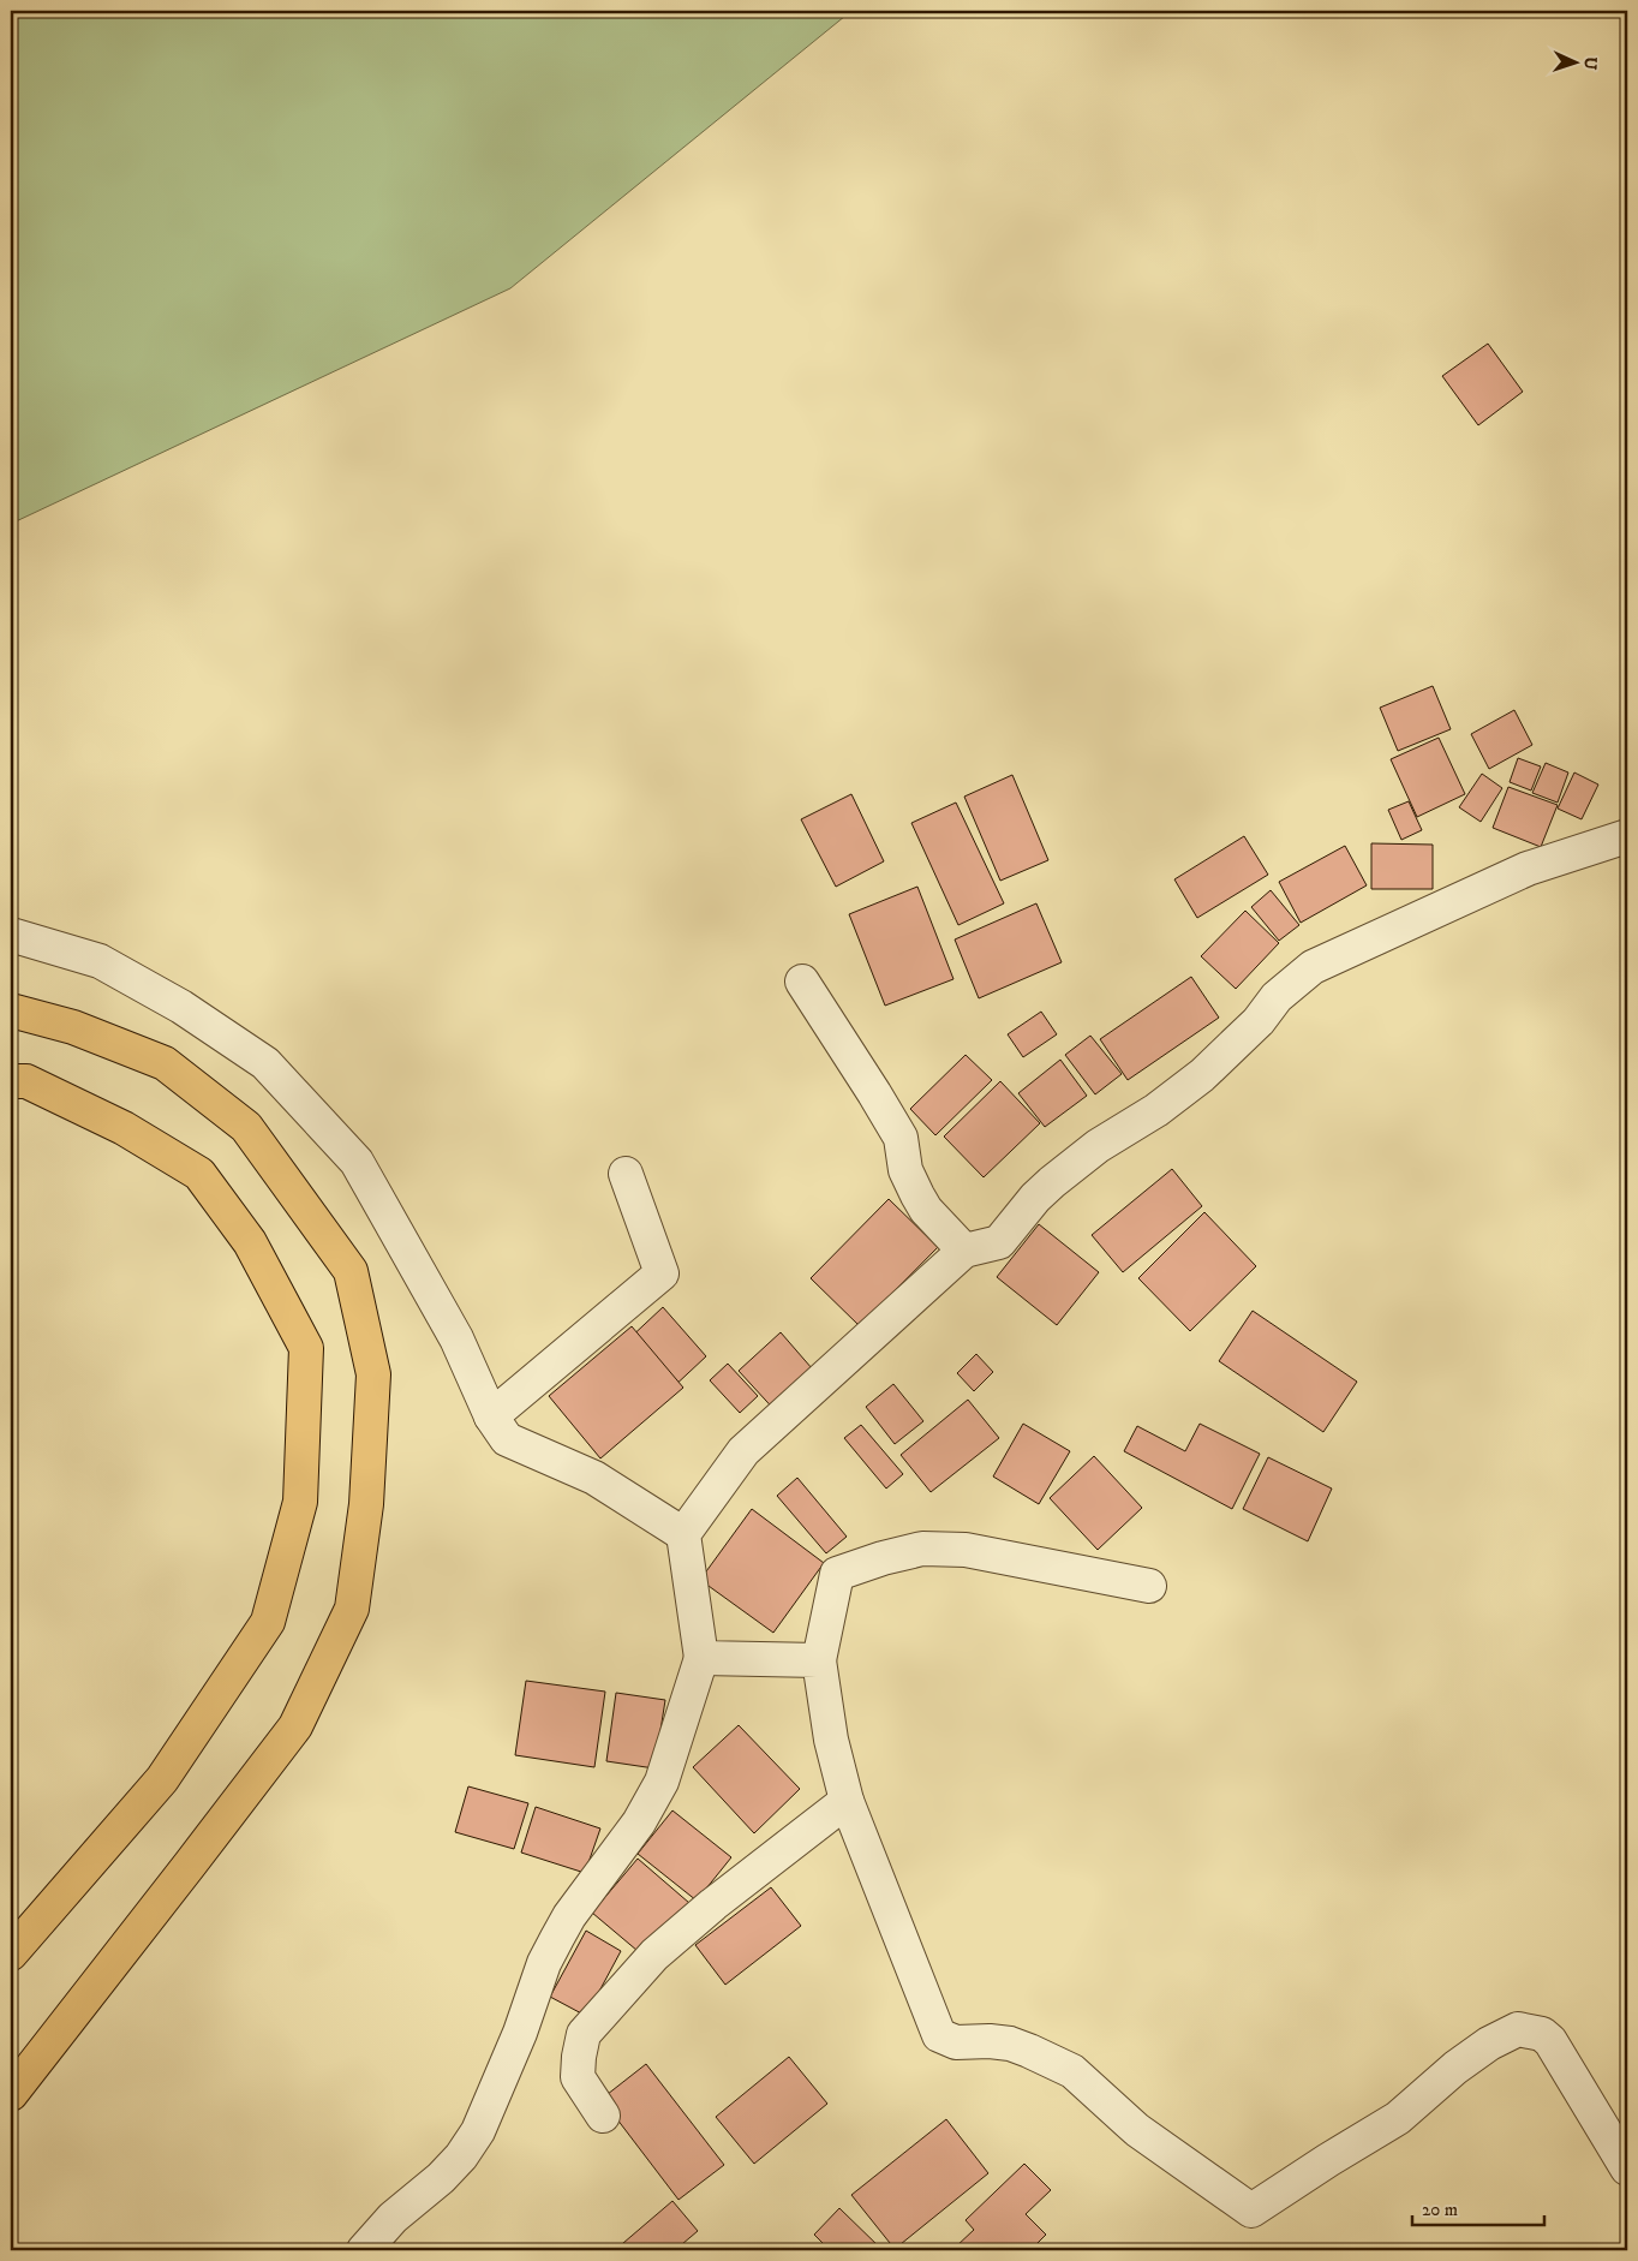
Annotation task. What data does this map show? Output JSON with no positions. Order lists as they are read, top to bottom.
{
  "scale_bar": "20 m",
  "north": "right"
}
